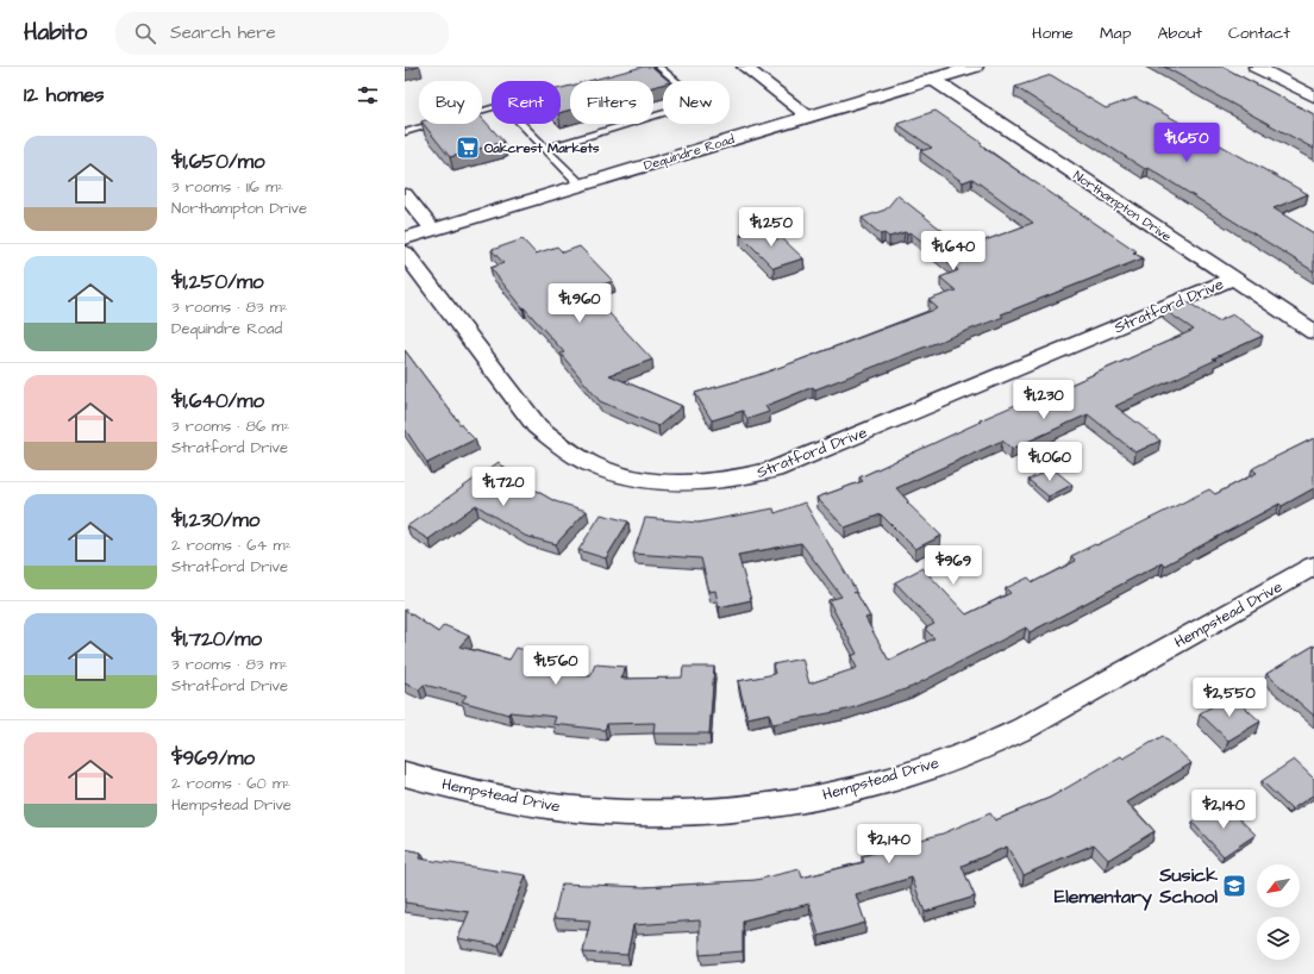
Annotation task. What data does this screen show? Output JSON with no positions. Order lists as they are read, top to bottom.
{
  "streets": {
    "main road": ["Dequindre Road"],
    "street": ["Northampton Drive", "Stratford Drive", "Hempstead Drive"]
  },
  "crossings": [
    ["Dequindre Road", "Northampton Drive"],
    ["Northampton Drive", "Stratford Drive"]
  ],
  "places": {
    "supermarket": ["Oakcrest Markets"],
    "school or university": ["Susick Elementary School"]
  },
  "north": "bottom left",
  "page": {
    "header": "Habito",
    "search": "Search here",
    "nav": [
      "Home",
      "Map",
      "About",
      "Contact"
    ],
    "heading": "12 homes",
    "chip": [
      "Buy",
      "Rent",
      "Filters",
      "New"
    ],
    "price": [
      "$1,650",
      "$1,250",
      "$1,640",
      "$1,960",
      "$1,230",
      "$1,060",
      "$1,720",
      "$969",
      "$1,560",
      "$2,550",
      "$2,140",
      "$2,140"
    ],
    "list": [
      {
        "name": "$1,650/mo",
        "note": "3 rooms · 116 m² · Northampton Drive"
      },
      {
        "name": "$1,250/mo",
        "note": "3 rooms · 83 m² · Dequindre Road"
      },
      {
        "name": "$1,640/mo",
        "note": "3 rooms · 86 m² · Stratford Drive"
      },
      {
        "name": "$1,230/mo",
        "note": "2 rooms · 64 m² · Stratford Drive"
      },
      {
        "name": "$1,720/mo",
        "note": "3 rooms · 83 m² · Stratford Drive"
      },
      {
        "name": "$969/mo",
        "note": "2 rooms · 60 m² · Hempstead Drive"
      }
    ]
  }
}
